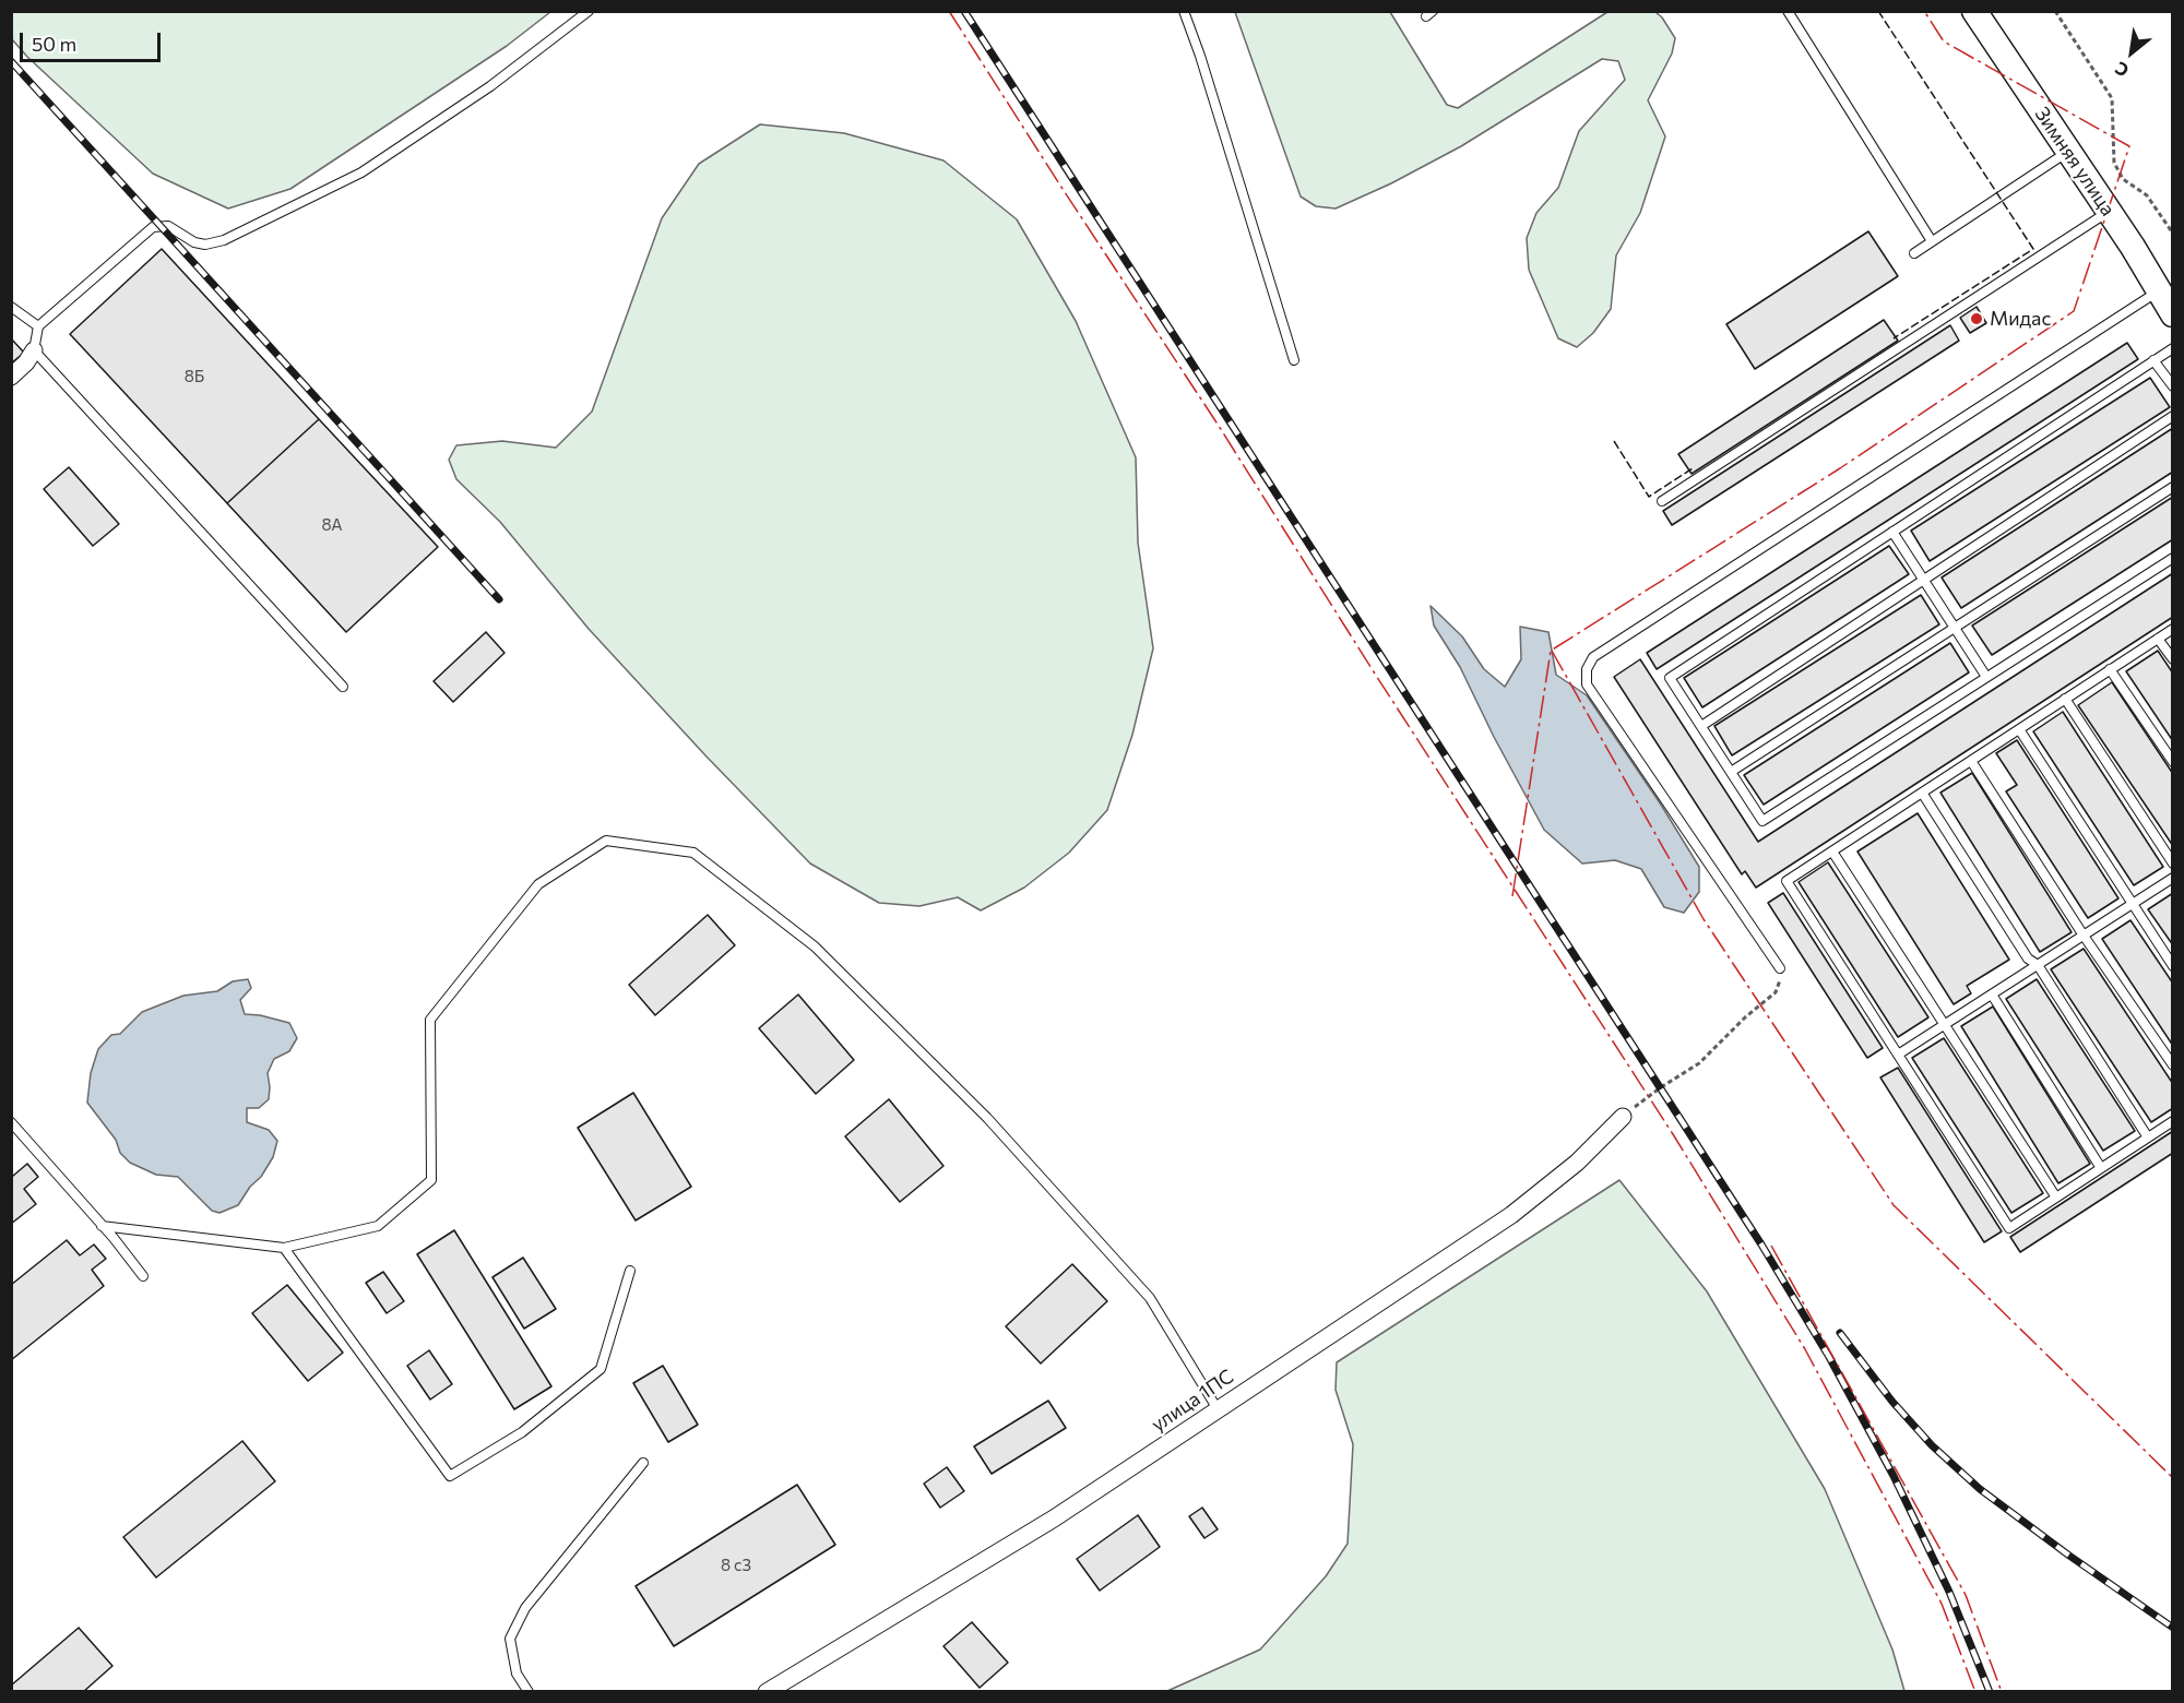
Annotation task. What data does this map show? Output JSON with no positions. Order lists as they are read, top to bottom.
{
  "streets": {
    "street": ["Зимняя улица", "улица 1ПС"]
  },
  "places": ["Мидас"],
  "house_numbers": ["8Б", "8А", "8 с3"],
  "scale_bar": "50 m",
  "north": "bottom left"
}
